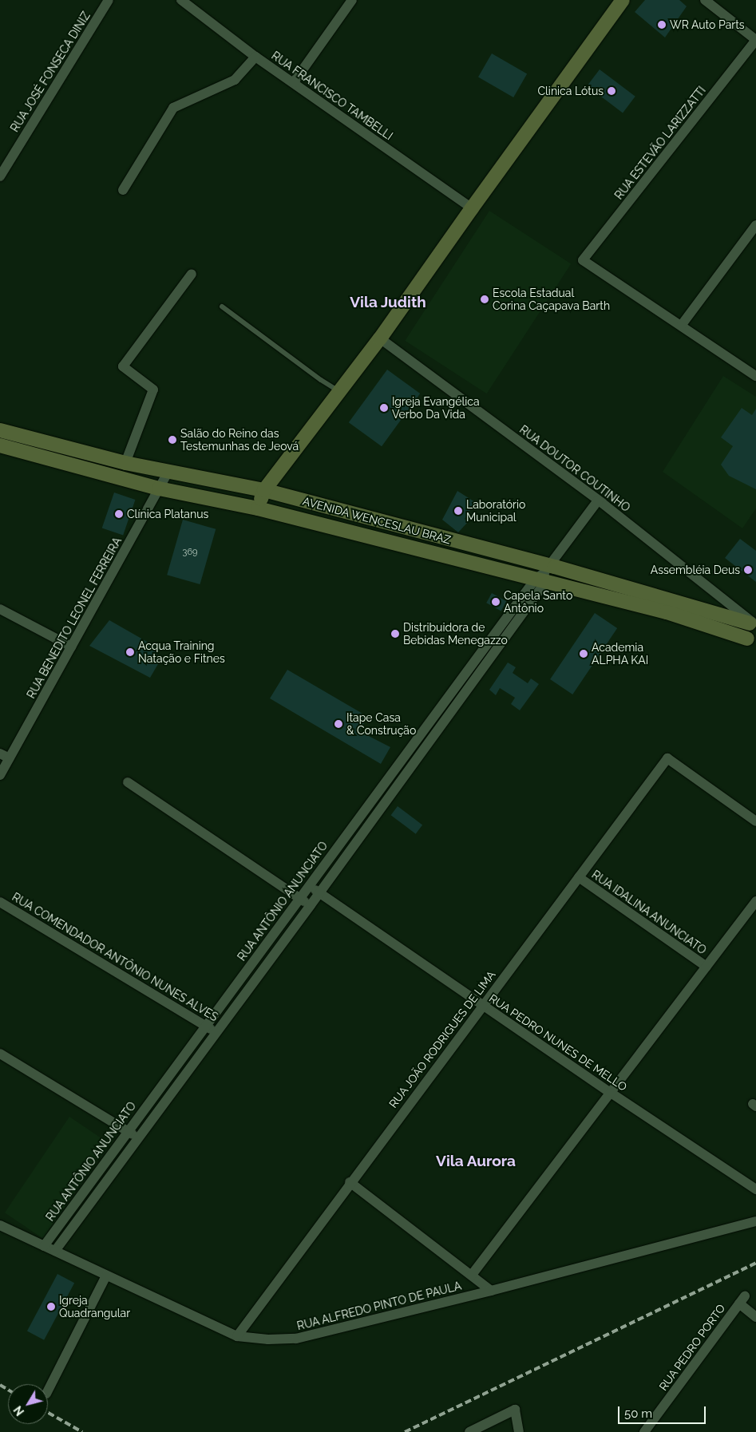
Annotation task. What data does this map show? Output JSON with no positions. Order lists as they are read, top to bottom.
{
  "streets": {
    "main road": ["AVENIDA WENCESLAU BRAZ"],
    "street": [
      "RUA JOSÉ FONSECA DINIZ",
      "RUA FRANCISCO TAMBELLI",
      "RUA ESTEVÃO LARIZZATTI",
      "RUA DOUTOR COUTINHO",
      "RUA BENEDITO LEONEL FERREIRA",
      "RUA ANTÔNIO ANUNCIATO",
      "RUA IDALINA ANUNCIATO",
      "RUA COMENDADOR ANTÔNIO NUNES ALVES",
      "RUA JOÃO RODRIGUES DE LIMA",
      "RUA PEDRO NUNES DE MELLO",
      "RUA ALFREDO PINTO DE PAULA",
      "RUA PEDRO PORTO"
    ]
  },
  "crossings": [
    ["RUA DOUTOR COUTINHO", "AVENIDA WENCESLAU BRAZ"],
    ["RUA DOUTOR COUTINHO", "RUA ANTÔNIO ANUNCIATO"],
    ["AVENIDA WENCESLAU BRAZ", "RUA BENEDITO LEONEL FERREIRA"],
    ["AVENIDA WENCESLAU BRAZ", "RUA ANTÔNIO ANUNCIATO"],
    ["RUA ANTÔNIO ANUNCIATO", "RUA COMENDADOR ANTÔNIO NUNES ALVES"],
    ["RUA ANTÔNIO ANUNCIATO", "RUA PEDRO NUNES DE MELLO"],
    ["RUA ANTÔNIO ANUNCIATO", "RUA ALFREDO PINTO DE PAULA"],
    ["RUA IDALINA ANUNCIATO", "RUA JOÃO RODRIGUES DE LIMA"],
    ["RUA JOÃO RODRIGUES DE LIMA", "RUA PEDRO NUNES DE MELLO"],
    ["RUA JOÃO RODRIGUES DE LIMA", "RUA ALFREDO PINTO DE PAULA"]
  ],
  "districts": ["Vila Judith", "Vila Aurora"],
  "places": [
    "WR Auto Parts",
    "Clinica Lótus",
    "Escola Estadual Corina Caçapava Barth",
    "Igreja Evangélica Verbo Da Vida",
    "Salão do Reino das Testemunhas de Jeová",
    "Laboratório Municipal",
    "Clínica Platanus",
    "Assembléia Deus",
    "Capela Santo Antônio",
    "Distribuidora de Bebidas Menegazzo",
    "Acqua Training Natação e Fitnes",
    "Academia ALPHA KAI",
    "Itape Casa & Construção",
    "Igreja Quadrangular"
  ],
  "house_numbers": ["369"],
  "scale_bar": "50 m",
  "north": "bottom left"
}
